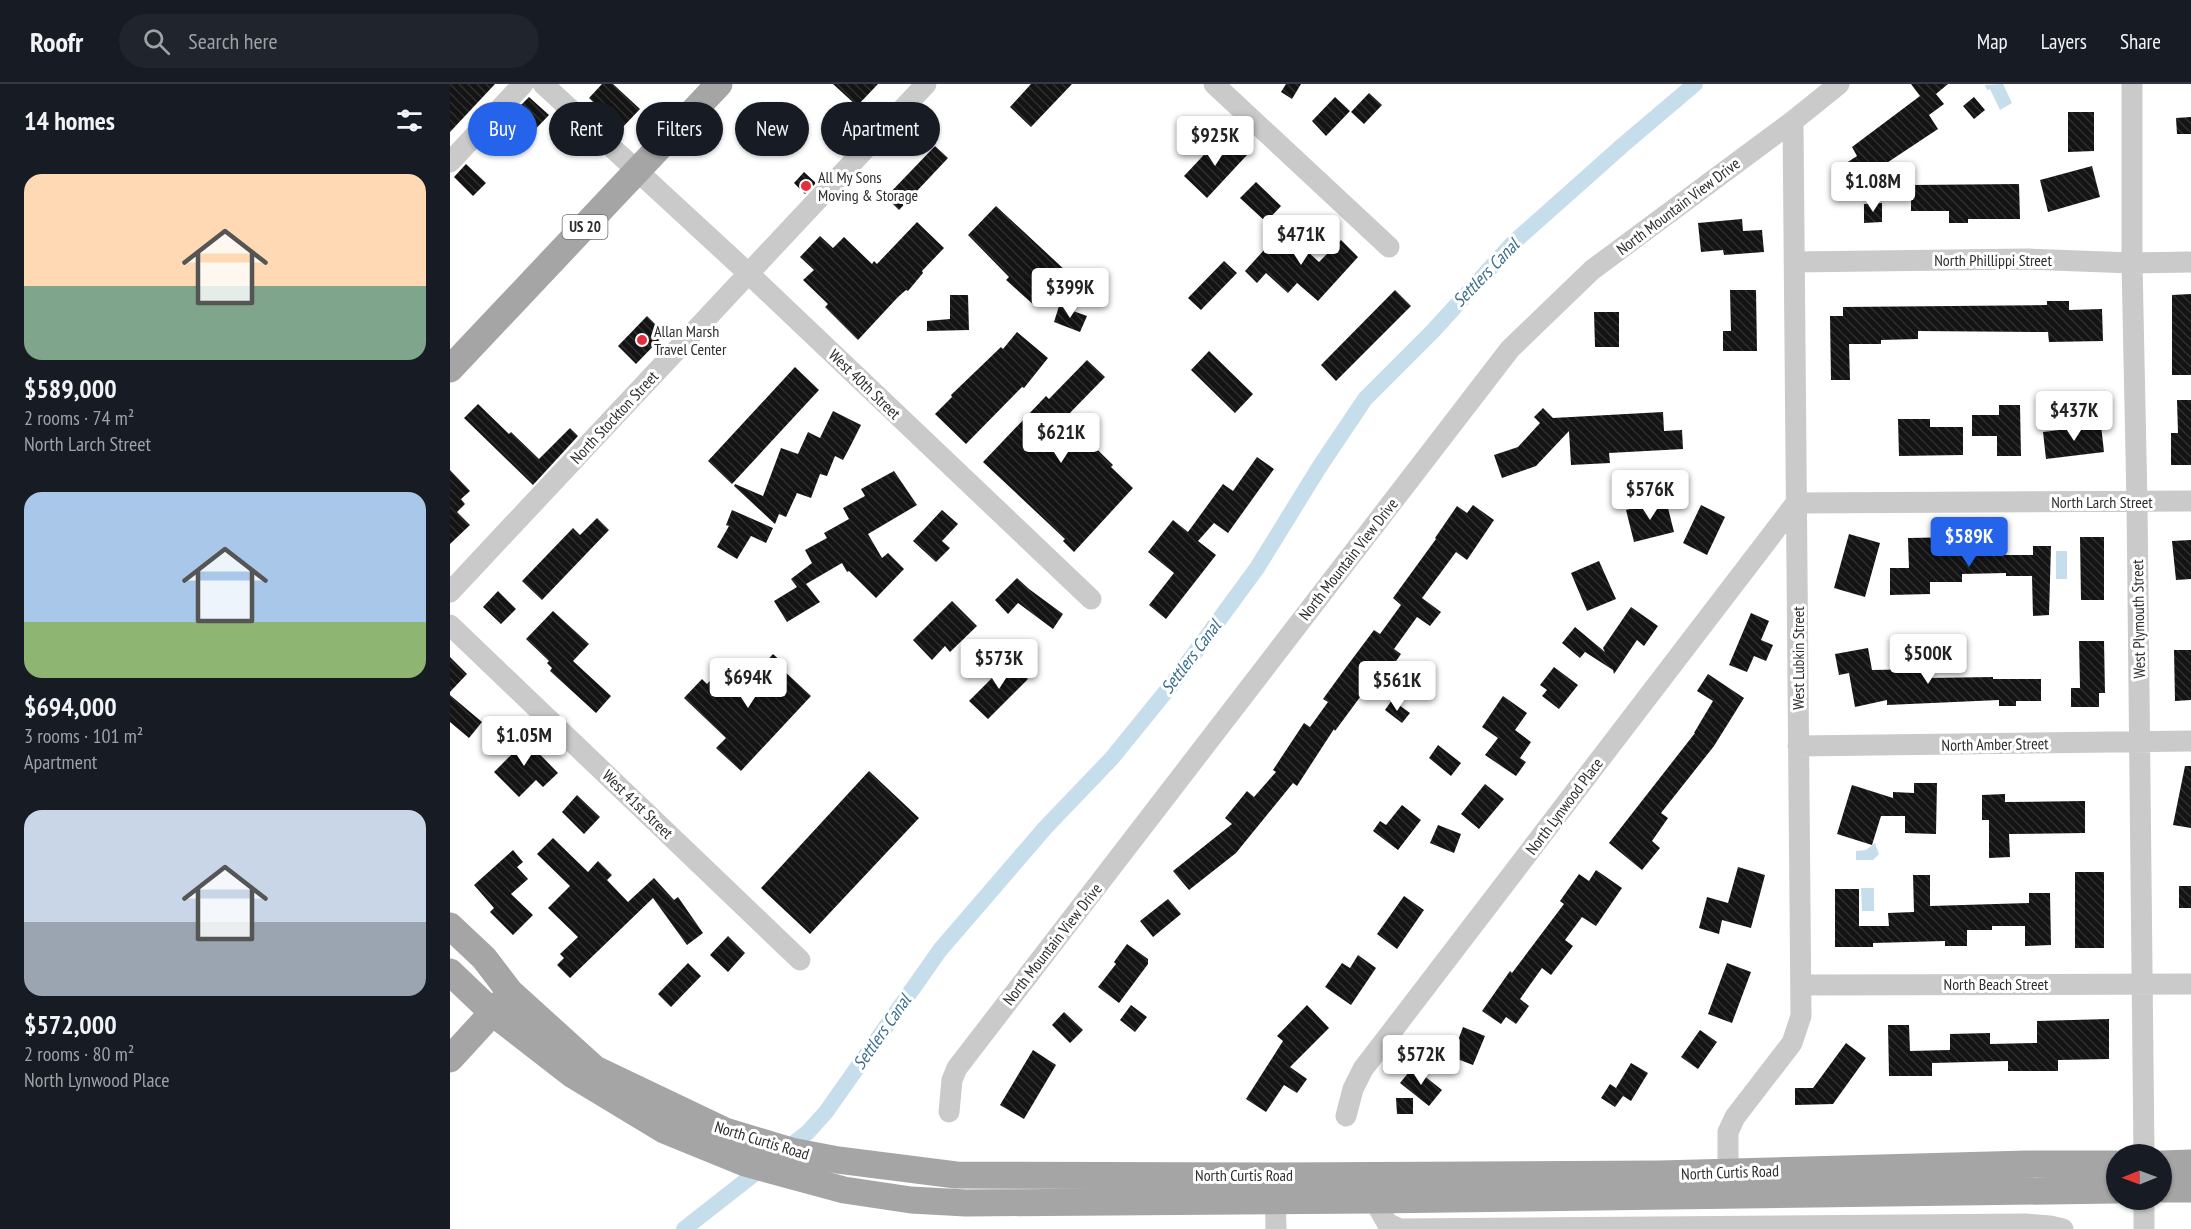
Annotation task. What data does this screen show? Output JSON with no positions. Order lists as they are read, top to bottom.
{
  "streets": {
    "main road": ["US 20", "North Curtis Road"],
    "street": [
      "North Mountain View Drive",
      "North Phillippi Street",
      "West 40th Street",
      "North Stockton Street",
      "North Larch Street",
      "West Plymouth Street",
      "West Lubkin Street",
      "North Amber Street",
      "West 41st Street",
      "North Lynwood Place",
      "North Beach Street"
    ]
  },
  "crossings": [
    ["North Mountain View Drive", "West Lubkin Street"],
    ["US 20", "West 40th Street"],
    ["North Phillippi Street", "West Plymouth Street"],
    ["North Phillippi Street", "West Lubkin Street"],
    ["West 40th Street", "North Stockton Street"],
    ["North Larch Street", "West Plymouth Street"],
    ["North Larch Street", "West Lubkin Street"],
    ["North Larch Street", "North Lynwood Place"],
    ["West Plymouth Street", "North Amber Street"],
    ["West Plymouth Street", "North Beach Street"],
    ["West Lubkin Street", "North Amber Street"],
    ["West Lubkin Street", "North Lynwood Place"],
    ["West Lubkin Street", "North Beach Street"],
    ["West Lubkin Street", "North Curtis Road"]
  ],
  "water": ["Settlers Canal"],
  "places": ["All My Sons Moving & Storage", "Allan Marsh Travel Center"],
  "north": "left",
  "page": {
    "header": "Roofr",
    "search": "Search here",
    "nav": ["Map", "Layers", "Share"],
    "heading": "14 homes",
    "chip": [
      "Buy",
      "Rent",
      "Filters",
      "New",
      "Apartment"
    ],
    "price": [
      "$925K",
      "$1.08M",
      "$471K",
      "$399K",
      "$437K",
      "$621K",
      "$576K",
      "$589K",
      "$500K",
      "$573K",
      "$694K",
      "$561K",
      "$1.05M",
      "$572K"
    ],
    "list": [
      {
        "name": "$589,000",
        "note": "2 rooms · 74 m² · North Larch Street"
      },
      {
        "name": "$694,000",
        "note": "3 rooms · 101 m² · Apartment"
      },
      {
        "name": "$572,000",
        "note": "2 rooms · 80 m² · North Lynwood Place"
      }
    ]
  }
}
